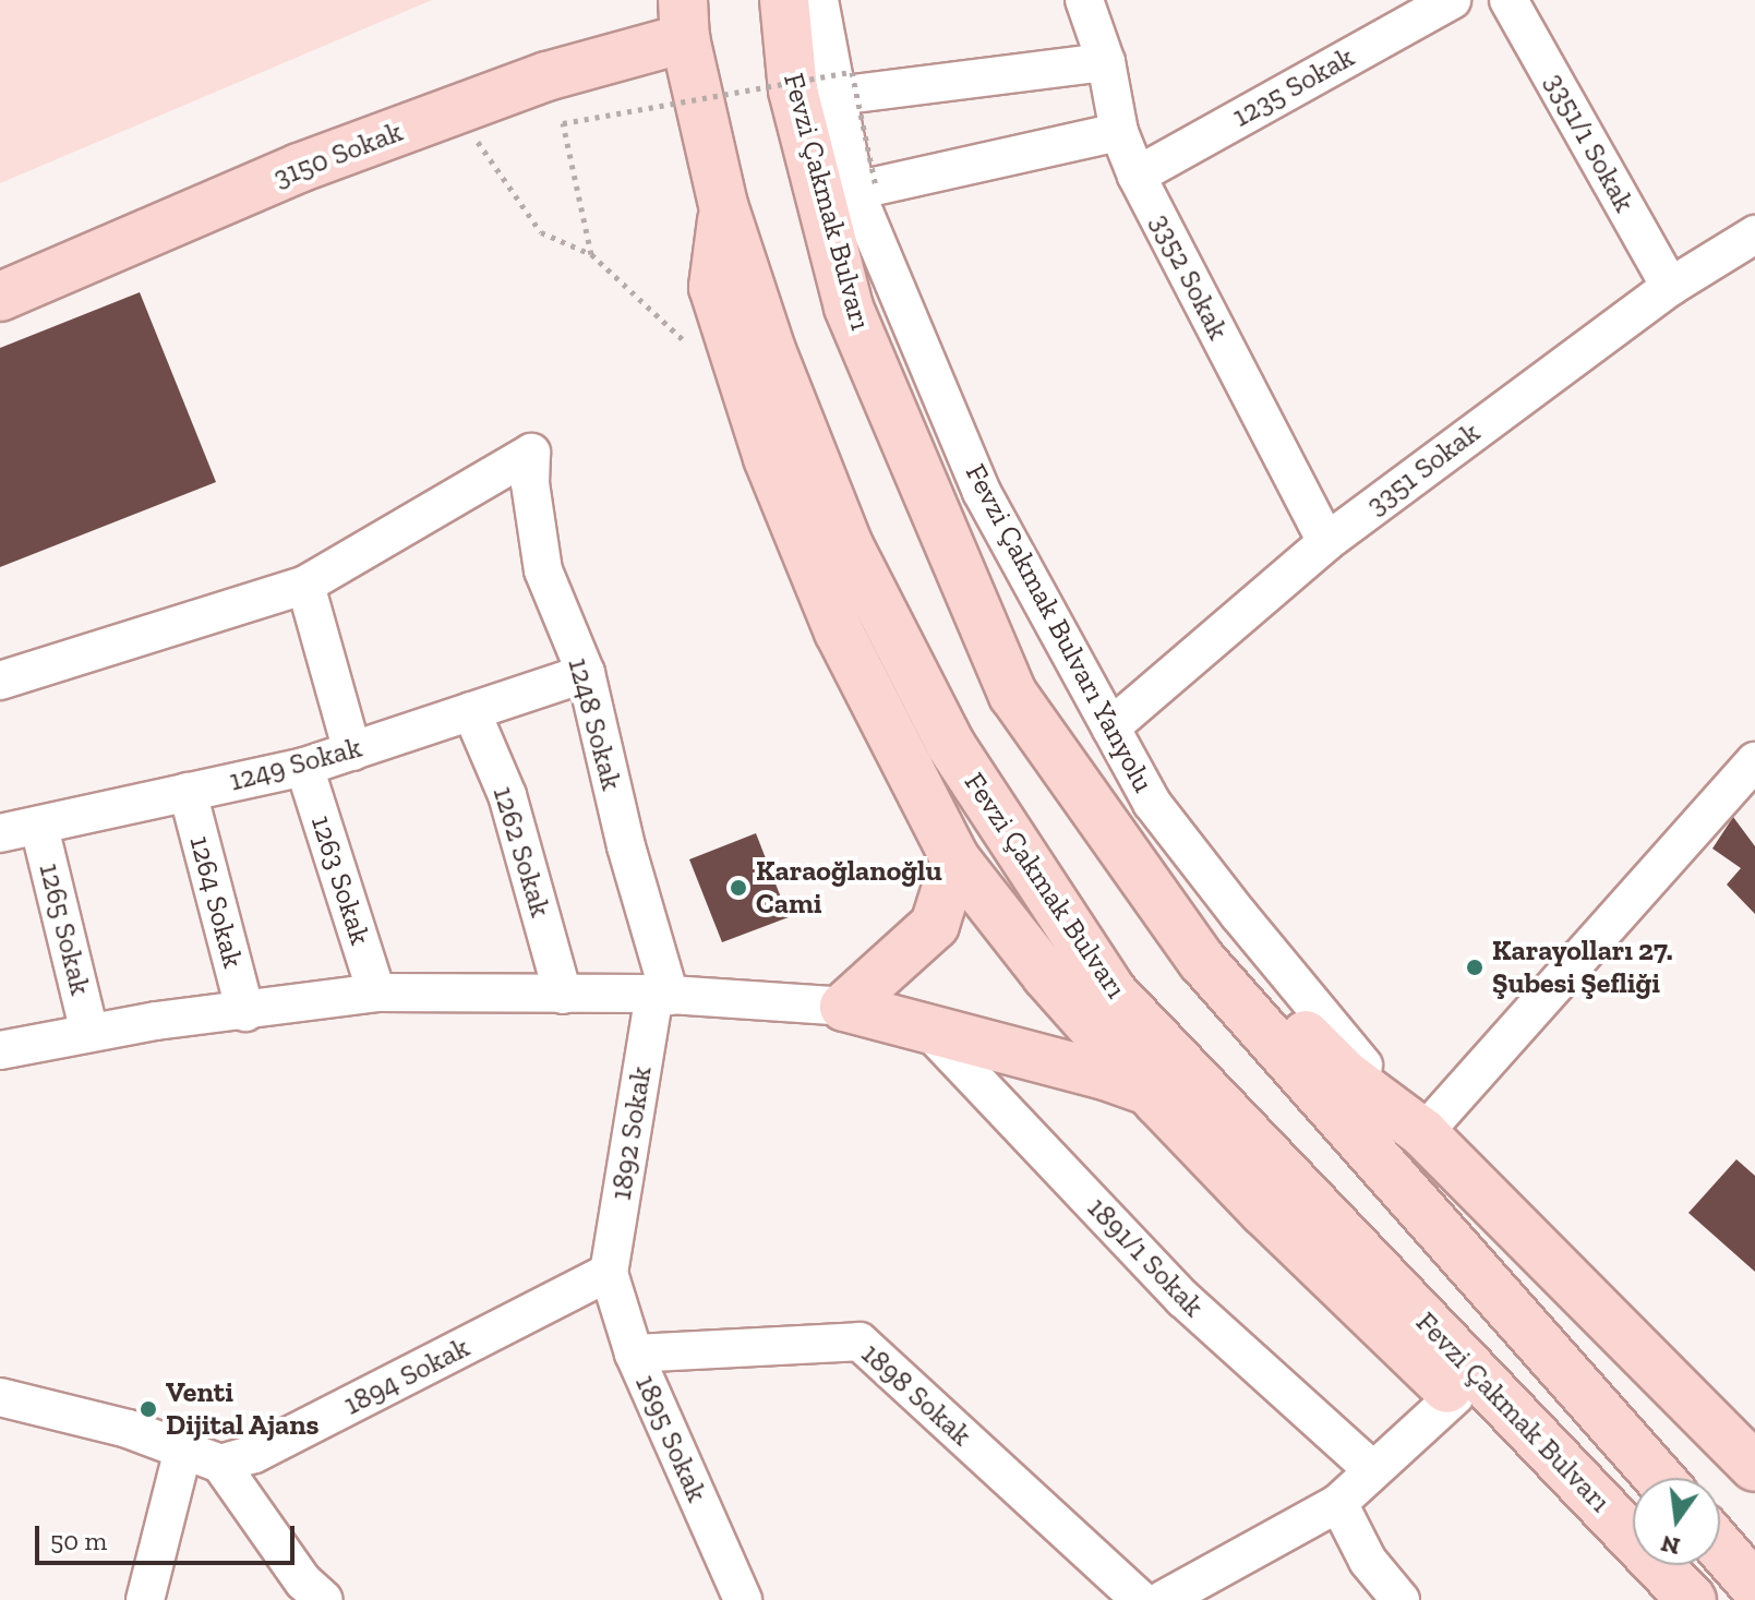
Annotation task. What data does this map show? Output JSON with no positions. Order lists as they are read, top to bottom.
{
  "streets": {
    "main road": ["3150 Sokak", "Fevzi Çakmak Bulvarı"],
    "street": [
      "1235 Sokak",
      "3351/1 Sokak",
      "3352 Sokak",
      "3351 Sokak",
      "Fevzi Çakmak Bulvarı Yanyolu",
      "1248 Sokak",
      "1249 Sokak",
      "1262 Sokak",
      "1263 Sokak",
      "1264 Sokak",
      "1265 Sokak",
      "1892 Sokak",
      "1891/1 Sokak",
      "1894 Sokak",
      "1898 Sokak",
      "1895 Sokak"
    ]
  },
  "crossings": [
    ["1235 Sokak", "3352 Sokak"],
    ["3351/1 Sokak", "3351 Sokak"],
    ["3150 Sokak", "Fevzi Çakmak Bulvarı"],
    ["3352 Sokak", "3351 Sokak"],
    ["3351 Sokak", "Fevzi Çakmak Bulvarı Yanyolu"],
    ["1248 Sokak", "1249 Sokak"],
    ["1248 Sokak", "1892 Sokak"],
    ["1249 Sokak", "1262 Sokak"],
    ["1249 Sokak", "1263 Sokak"],
    ["1249 Sokak", "1264 Sokak"],
    ["1249 Sokak", "1265 Sokak"],
    ["1892 Sokak", "1894 Sokak"],
    ["1892 Sokak", "1895 Sokak"],
    ["1894 Sokak", "1895 Sokak"],
    ["1898 Sokak", "1895 Sokak"]
  ],
  "places": ["Karaoğlanoğlu Cami", "Karayolları 27. Şubesi Şefliği", "Venti Dijital Ajans"],
  "scale_bar": "50 m",
  "north": "bottom"
}
